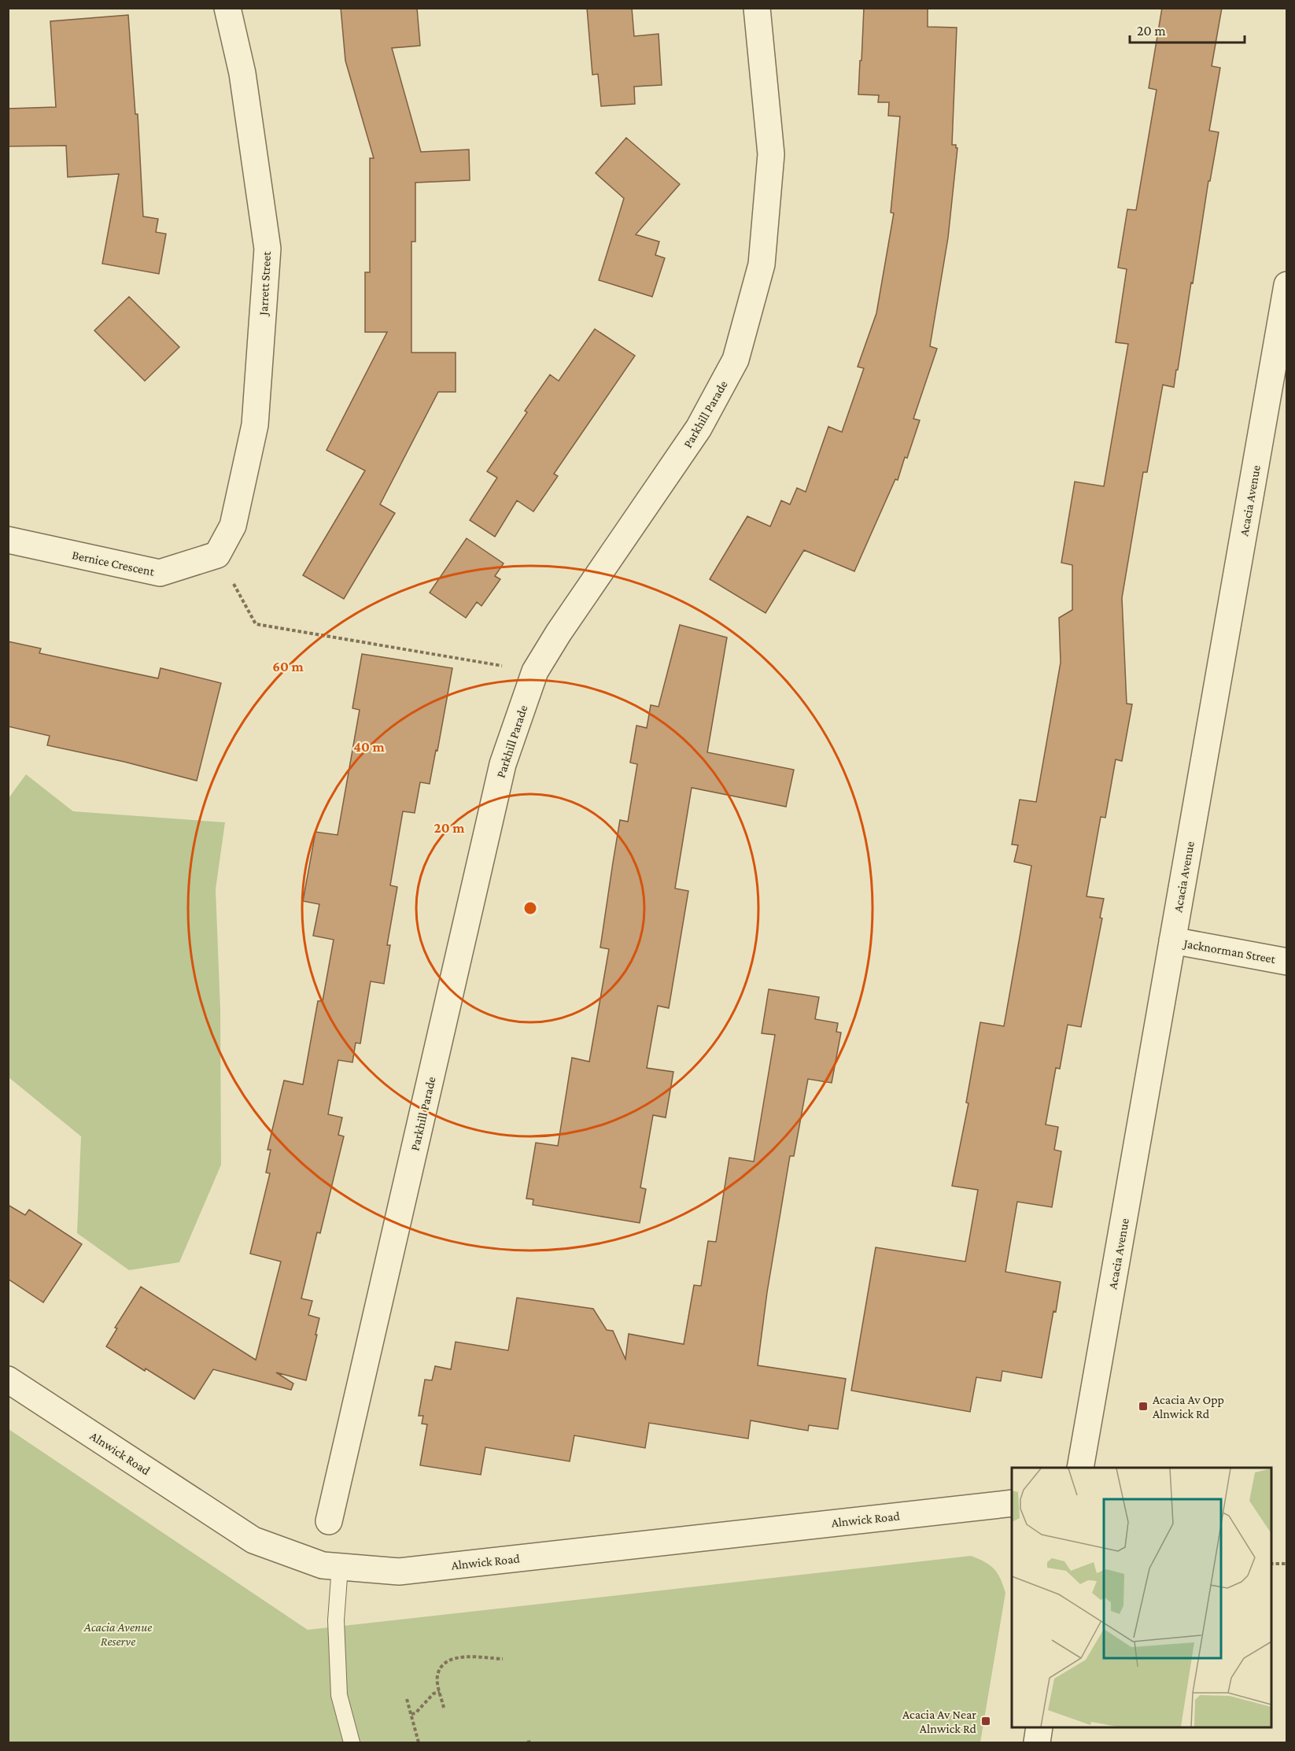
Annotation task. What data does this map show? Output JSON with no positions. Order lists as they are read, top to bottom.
{
  "streets": {
    "street": [
      "Jarrett Street",
      "Parkhill Parade",
      "Acacia Avenue",
      "Bernice Crescent",
      "Jacknorman Street",
      "Alnwick Road"
    ]
  },
  "crossings": [
    ["Jarrett Street", "Bernice Crescent"],
    ["Acacia Avenue", "Jacknorman Street"]
  ],
  "parks": ["Acacia Avenue Reserve"],
  "places": {
    "transit": ["Acacia Av Opp Alnwick Rd", "Acacia Av Near Alnwick Rd"]
  },
  "scale_bar": "20 m",
  "rings": ["60 m", "40 m", "20 m"]
}
